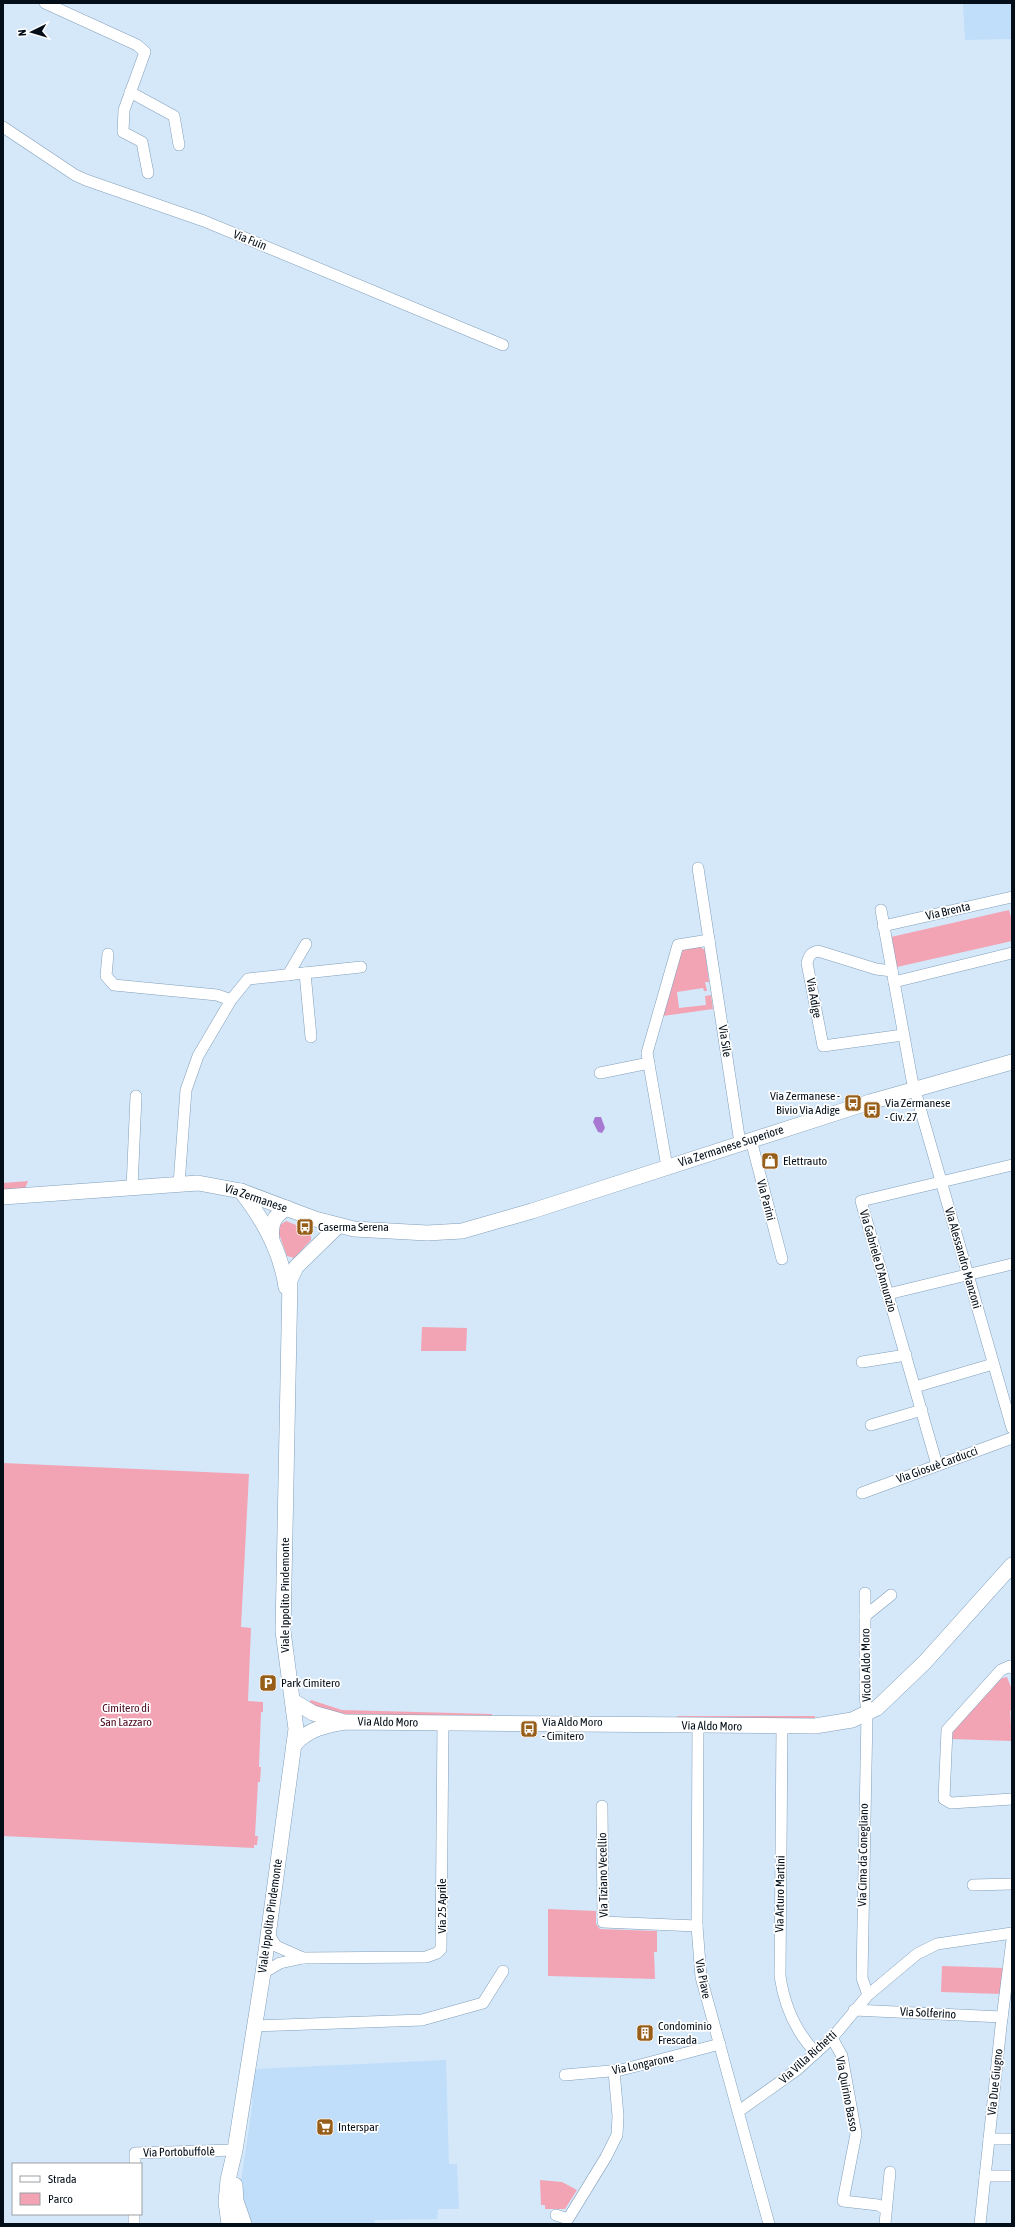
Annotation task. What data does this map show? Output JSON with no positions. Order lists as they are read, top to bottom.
{
  "streets": {
    "street": [
      "Via Fuin",
      "Via Brenta",
      "Via Adige",
      "Via Sile",
      "Via Zermanese Superiore",
      "Via Zermanese",
      "Via Parini",
      "Via Alessandro Manzoni",
      "Via Gabriele D'Annunzio",
      "Via Giosuè Carducci",
      "Viale Ippolito Pindemonte",
      "Vicolo Aldo Moro",
      "Via Aldo Moro",
      "Via Cima da Conegliano",
      "Via Tiziano Vecellio",
      "Via Arturo Martini",
      "Via 25 Aprile",
      "Via Piave",
      "Via Solferino",
      "Via Villa Richetti",
      "Via Longarone",
      "Via Due Giugno",
      "Via Quirino Basso",
      "Via Portobuffolè"
    ]
  },
  "crossings": [
    ["Via Sile", "Via Zermanese Superiore"],
    ["Via Sile", "Via Parini"],
    ["Via Zermanese Superiore", "Via Zermanese"],
    ["Via Zermanese Superiore", "Via Parini"],
    ["Via Zermanese Superiore", "Via Alessandro Manzoni"],
    ["Via Zermanese", "Viale Ippolito Pindemonte"],
    ["Via Alessandro Manzoni", "Via Gabriele D'Annunzio"],
    ["Via Gabriele D'Annunzio", "Via Giosuè Carducci"],
    ["Viale Ippolito Pindemonte", "Via 25 Aprile"],
    ["Viale Ippolito Pindemonte", "Via Portobuffolè"],
    ["Vicolo Aldo Moro", "Via Aldo Moro"],
    ["Vicolo Aldo Moro", "Via Cima da Conegliano"],
    ["Via Aldo Moro", "Via Cima da Conegliano"],
    ["Via Aldo Moro", "Via Arturo Martini"],
    ["Via Aldo Moro", "Via 25 Aprile"],
    ["Via Aldo Moro", "Via Piave"],
    ["Via Cima da Conegliano", "Via Villa Richetti"],
    ["Via Tiziano Vecellio", "Via Piave"],
    ["Via Arturo Martini", "Via Villa Richetti"],
    ["Via Piave", "Via Villa Richetti"],
    ["Via Piave", "Via Longarone"],
    ["Via Solferino", "Via Villa Richetti"],
    ["Via Solferino", "Via Due Giugno"],
    ["Via Villa Richetti", "Via Quirino Basso"]
  ],
  "parks": ["Cimitero di San Lazzaro"],
  "places": {
    "bus stop": [
      "Via Zermanese - Bivio Via Adige",
      "Via Zermanese - Civ. 27",
      "Caserma Serena",
      "Via Aldo Moro - Cimitero"
    ],
    "shop": ["Elettrauto"],
    "parking": ["Park Cimitero"],
    "building": ["Condominio Frescada"],
    "supermarket": ["Interspar"]
  },
  "legend": ["Strada", "Parco"],
  "north": "left"
}
